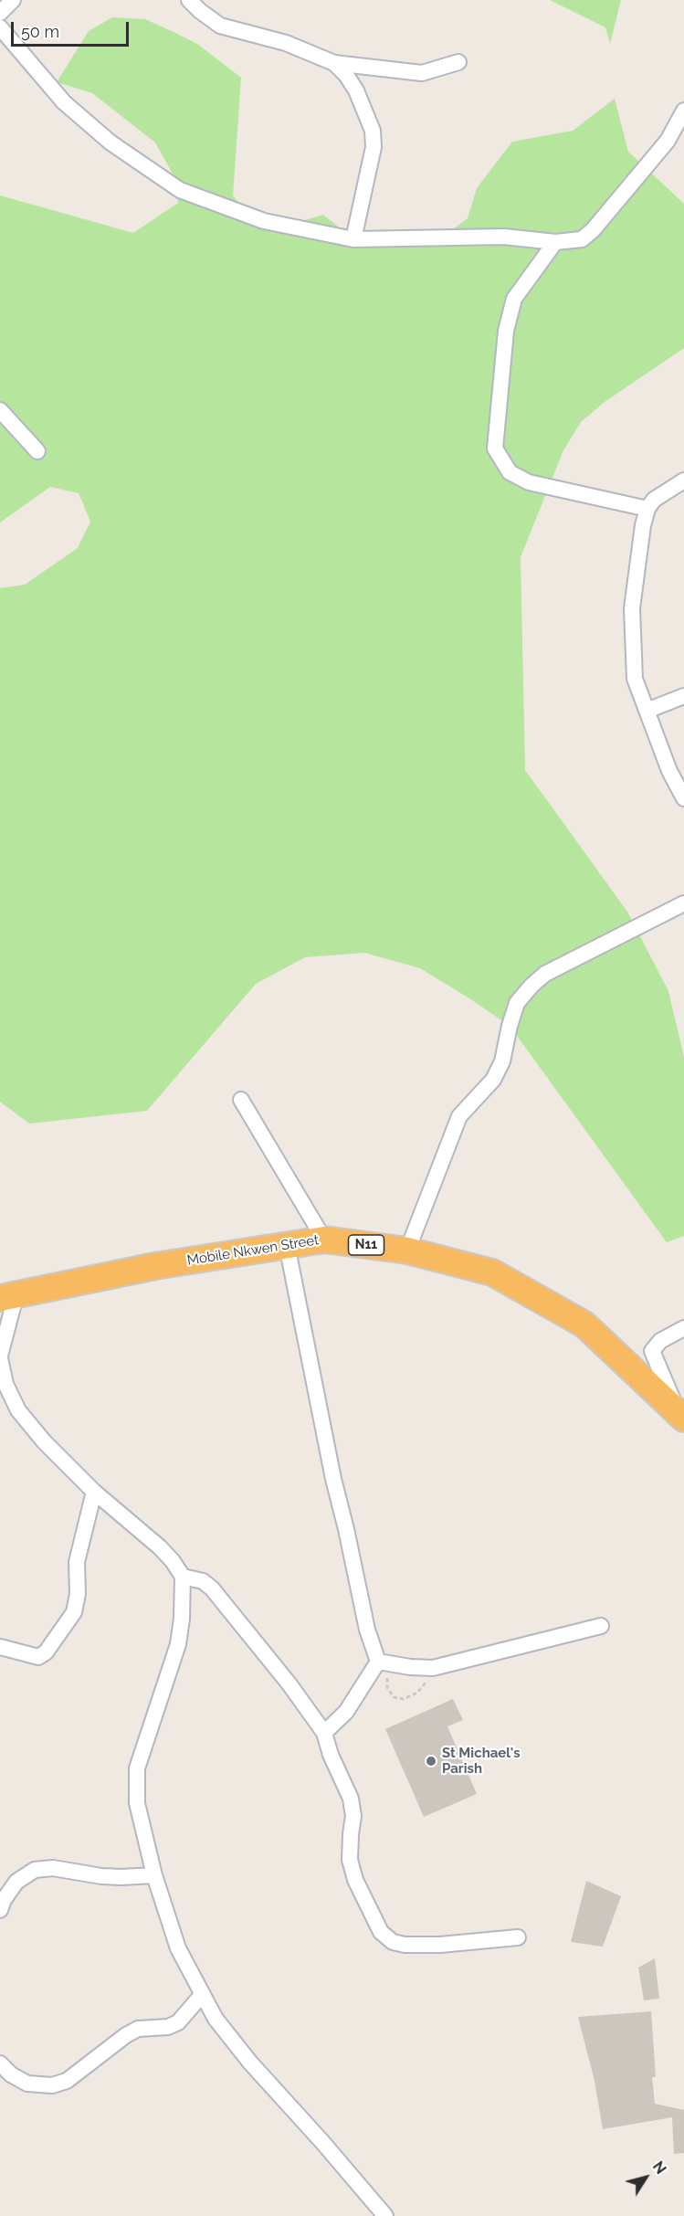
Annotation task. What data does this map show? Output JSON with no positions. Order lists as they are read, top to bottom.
{
  "streets": {
    "highway": ["N11", "Mobile Nkwen Street"]
  },
  "places": ["St Michael's Parish"],
  "scale_bar": "50 m",
  "north": "top right"
}
